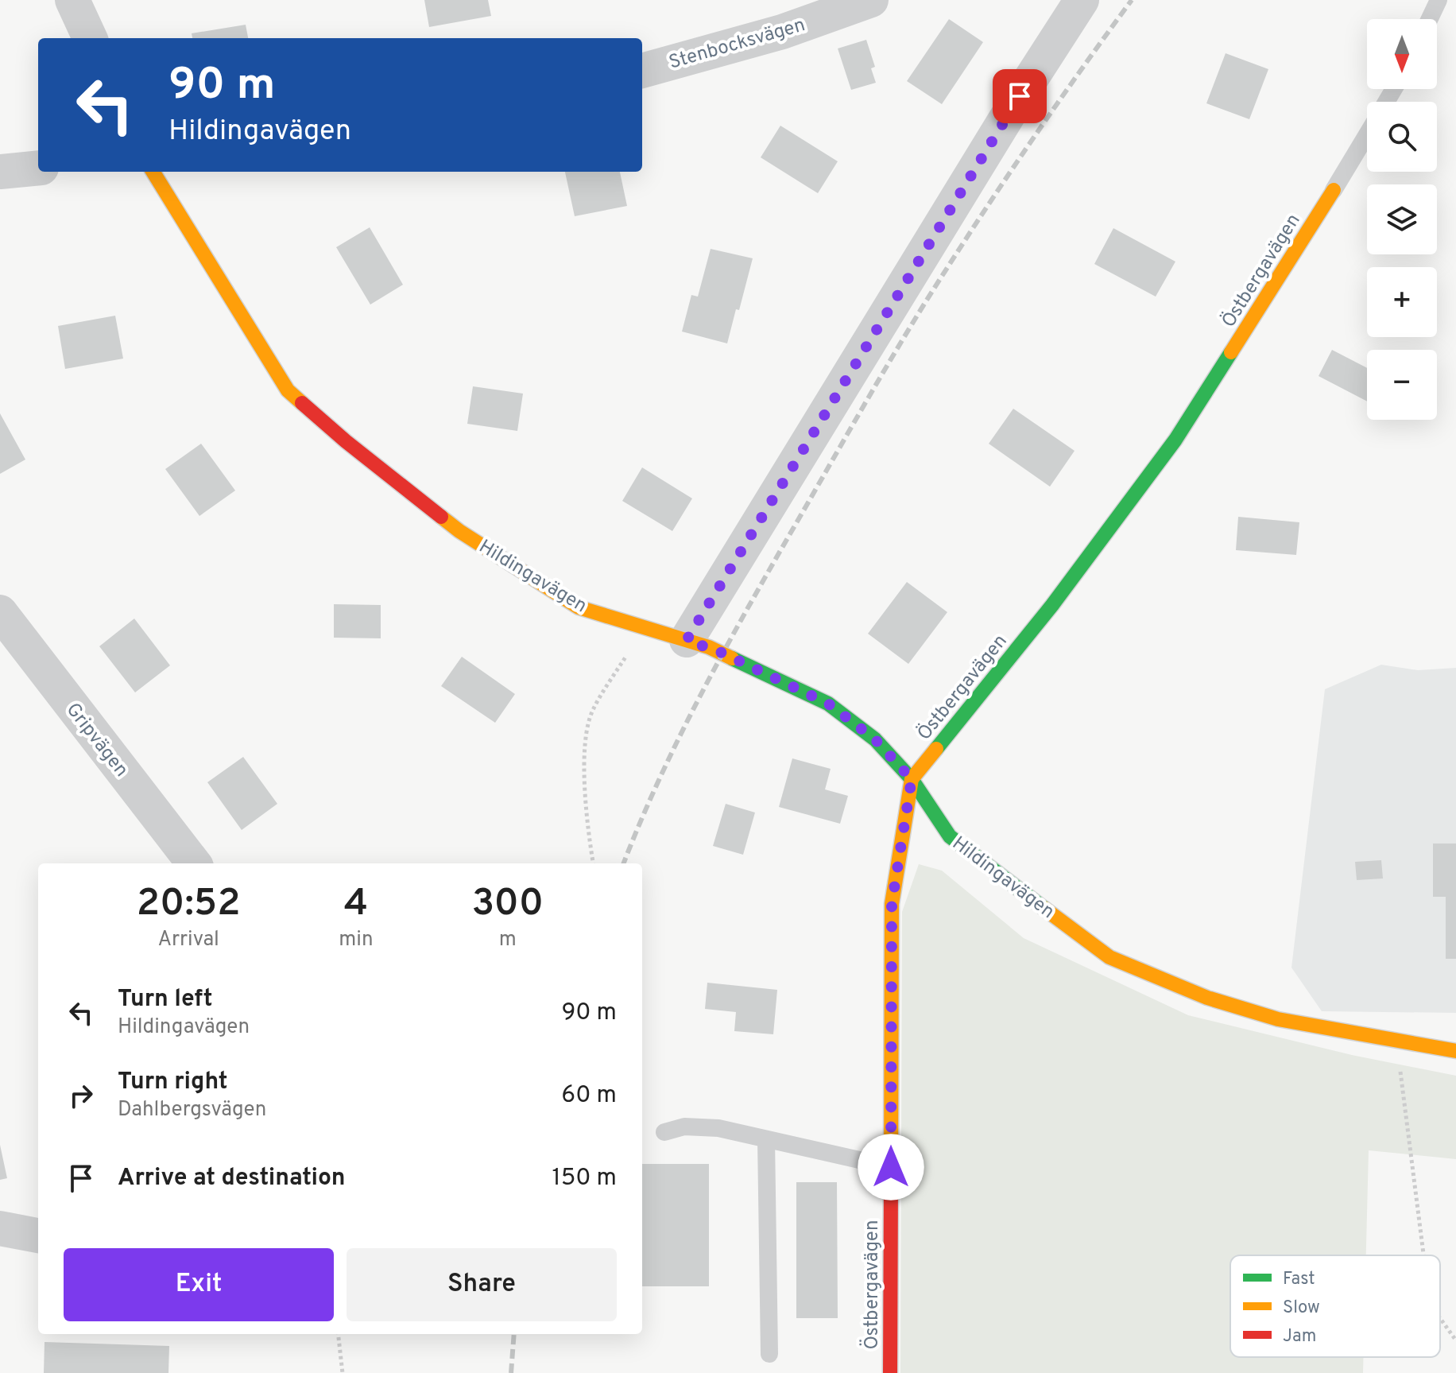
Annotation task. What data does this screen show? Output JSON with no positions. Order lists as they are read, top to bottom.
{
  "streets": {
    "street": [
      "Stenbocksvägen",
      "Östbergavägen",
      "Hildingavägen",
      "Gripvägen"
    ]
  },
  "crossings": [
    ["Östbergavägen", "Hildingavägen"]
  ],
  "legend": ["Fast", "Slow", "Jam"],
  "north": "bottom",
  "page": {
    "map_buttons": ["+", "−"],
    "turn": ["90 m", "Hildingavägen"],
    "eta": [
      "20:52",
      "Arrival",
      "4",
      "min",
      "300",
      "m"
    ],
    "list": [
      {
        "name": "Turn left",
        "note": "Hildingavägen",
        "value": "90 m"
      },
      {
        "name": "Turn right",
        "note": "Dahlbergsvägen",
        "value": "60 m"
      },
      {
        "name": "Arrive at destination",
        "value": "150 m"
      }
    ],
    "buttons": ["Exit", "Share"]
  }
}
